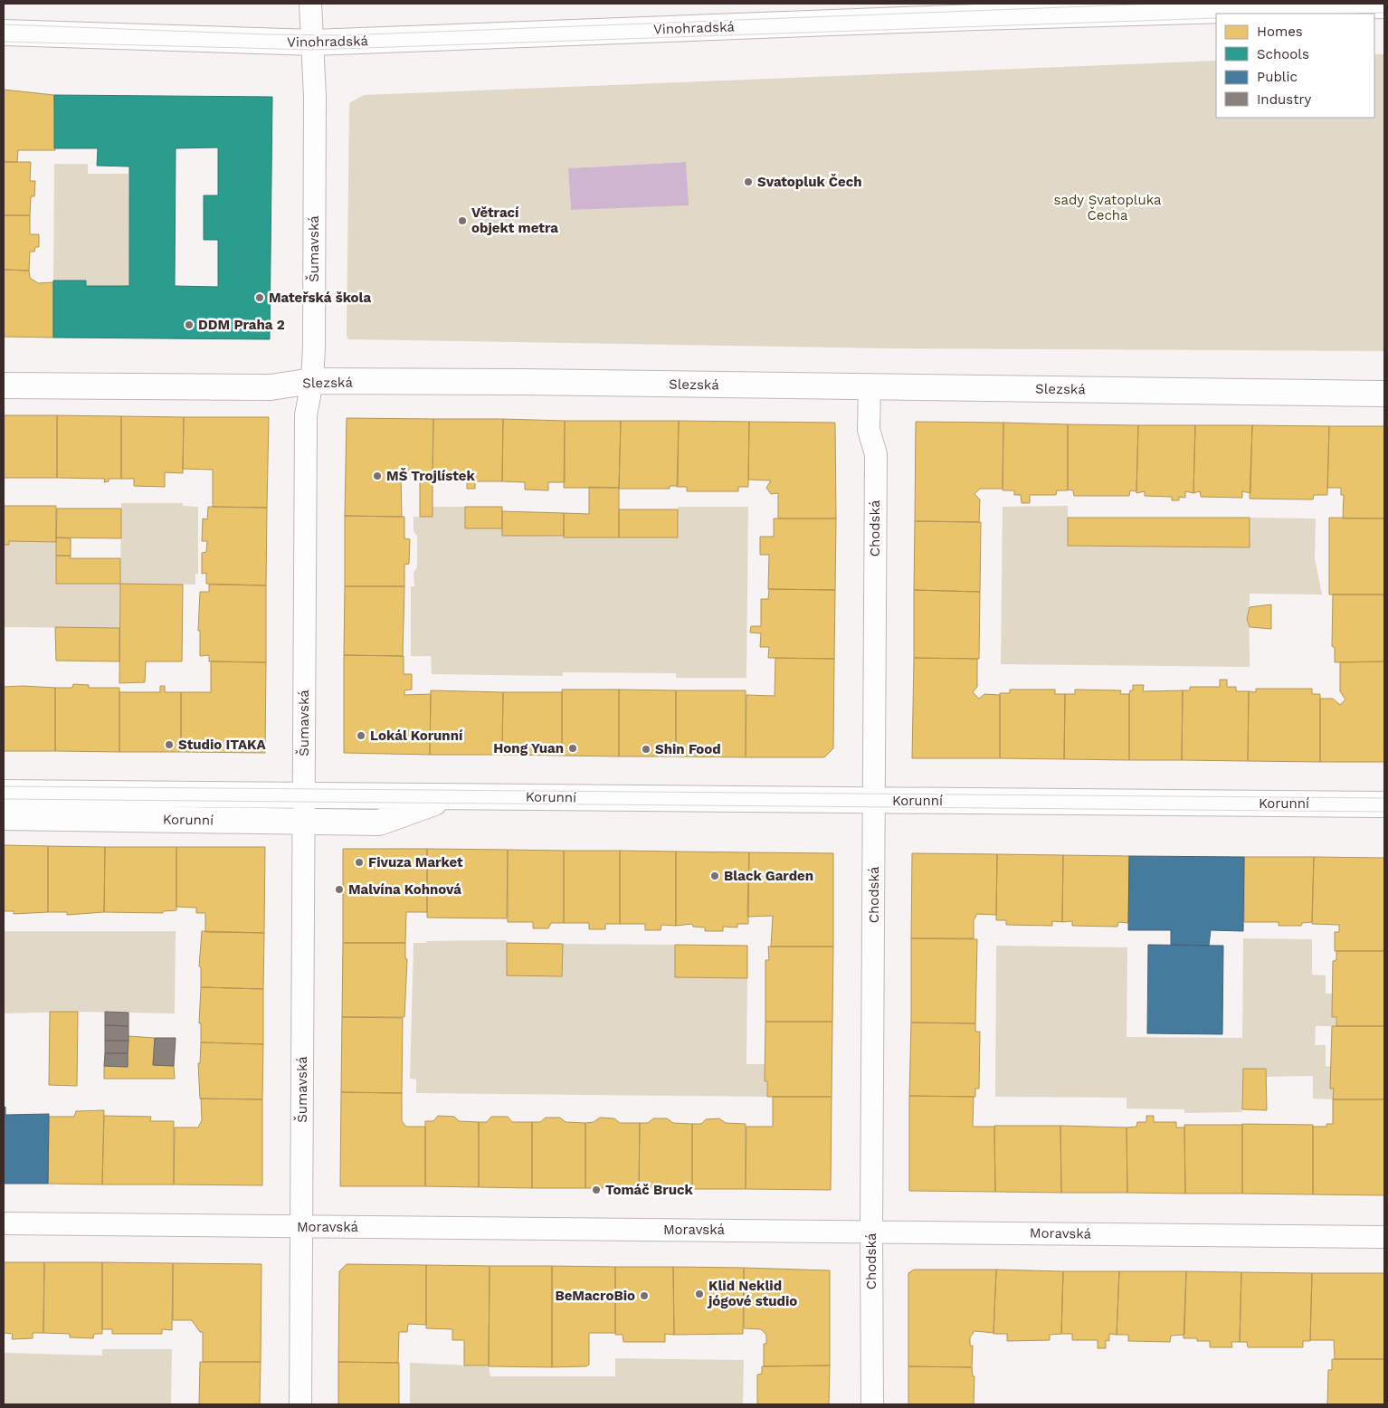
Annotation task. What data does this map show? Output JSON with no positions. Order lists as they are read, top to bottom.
{
  "streets": {
    "street": [
      "Vinohradská",
      "Šumavská",
      "Slezská",
      "Chodská",
      "Korunní",
      "Moravská"
    ]
  },
  "crossings": [
    ["Vinohradská", "Šumavská"],
    ["Šumavská", "Slezská"],
    ["Šumavská", "Korunní"],
    ["Šumavská", "Moravská"],
    ["Slezská", "Chodská"],
    ["Chodská", "Korunní"],
    ["Chodská", "Moravská"]
  ],
  "parks": ["sady Svatopluka Čecha"],
  "places": [
    "Svatopluk Čech",
    "Větrací objekt metra",
    "Mateřská škola",
    "DDM Praha 2",
    "MŠ Trojlístek",
    "Lokál Korunní",
    "Studio ITAKA",
    "Hong Yuan",
    "Shin Food",
    "Fivuza Market",
    "Black Garden",
    "Malvína Kohnová",
    "Tomáč Bruck",
    "Klid Neklid jógové studio",
    "BeMacroBio"
  ],
  "legend": [
    "Homes",
    "Schools",
    "Public",
    "Industry"
  ]
}
